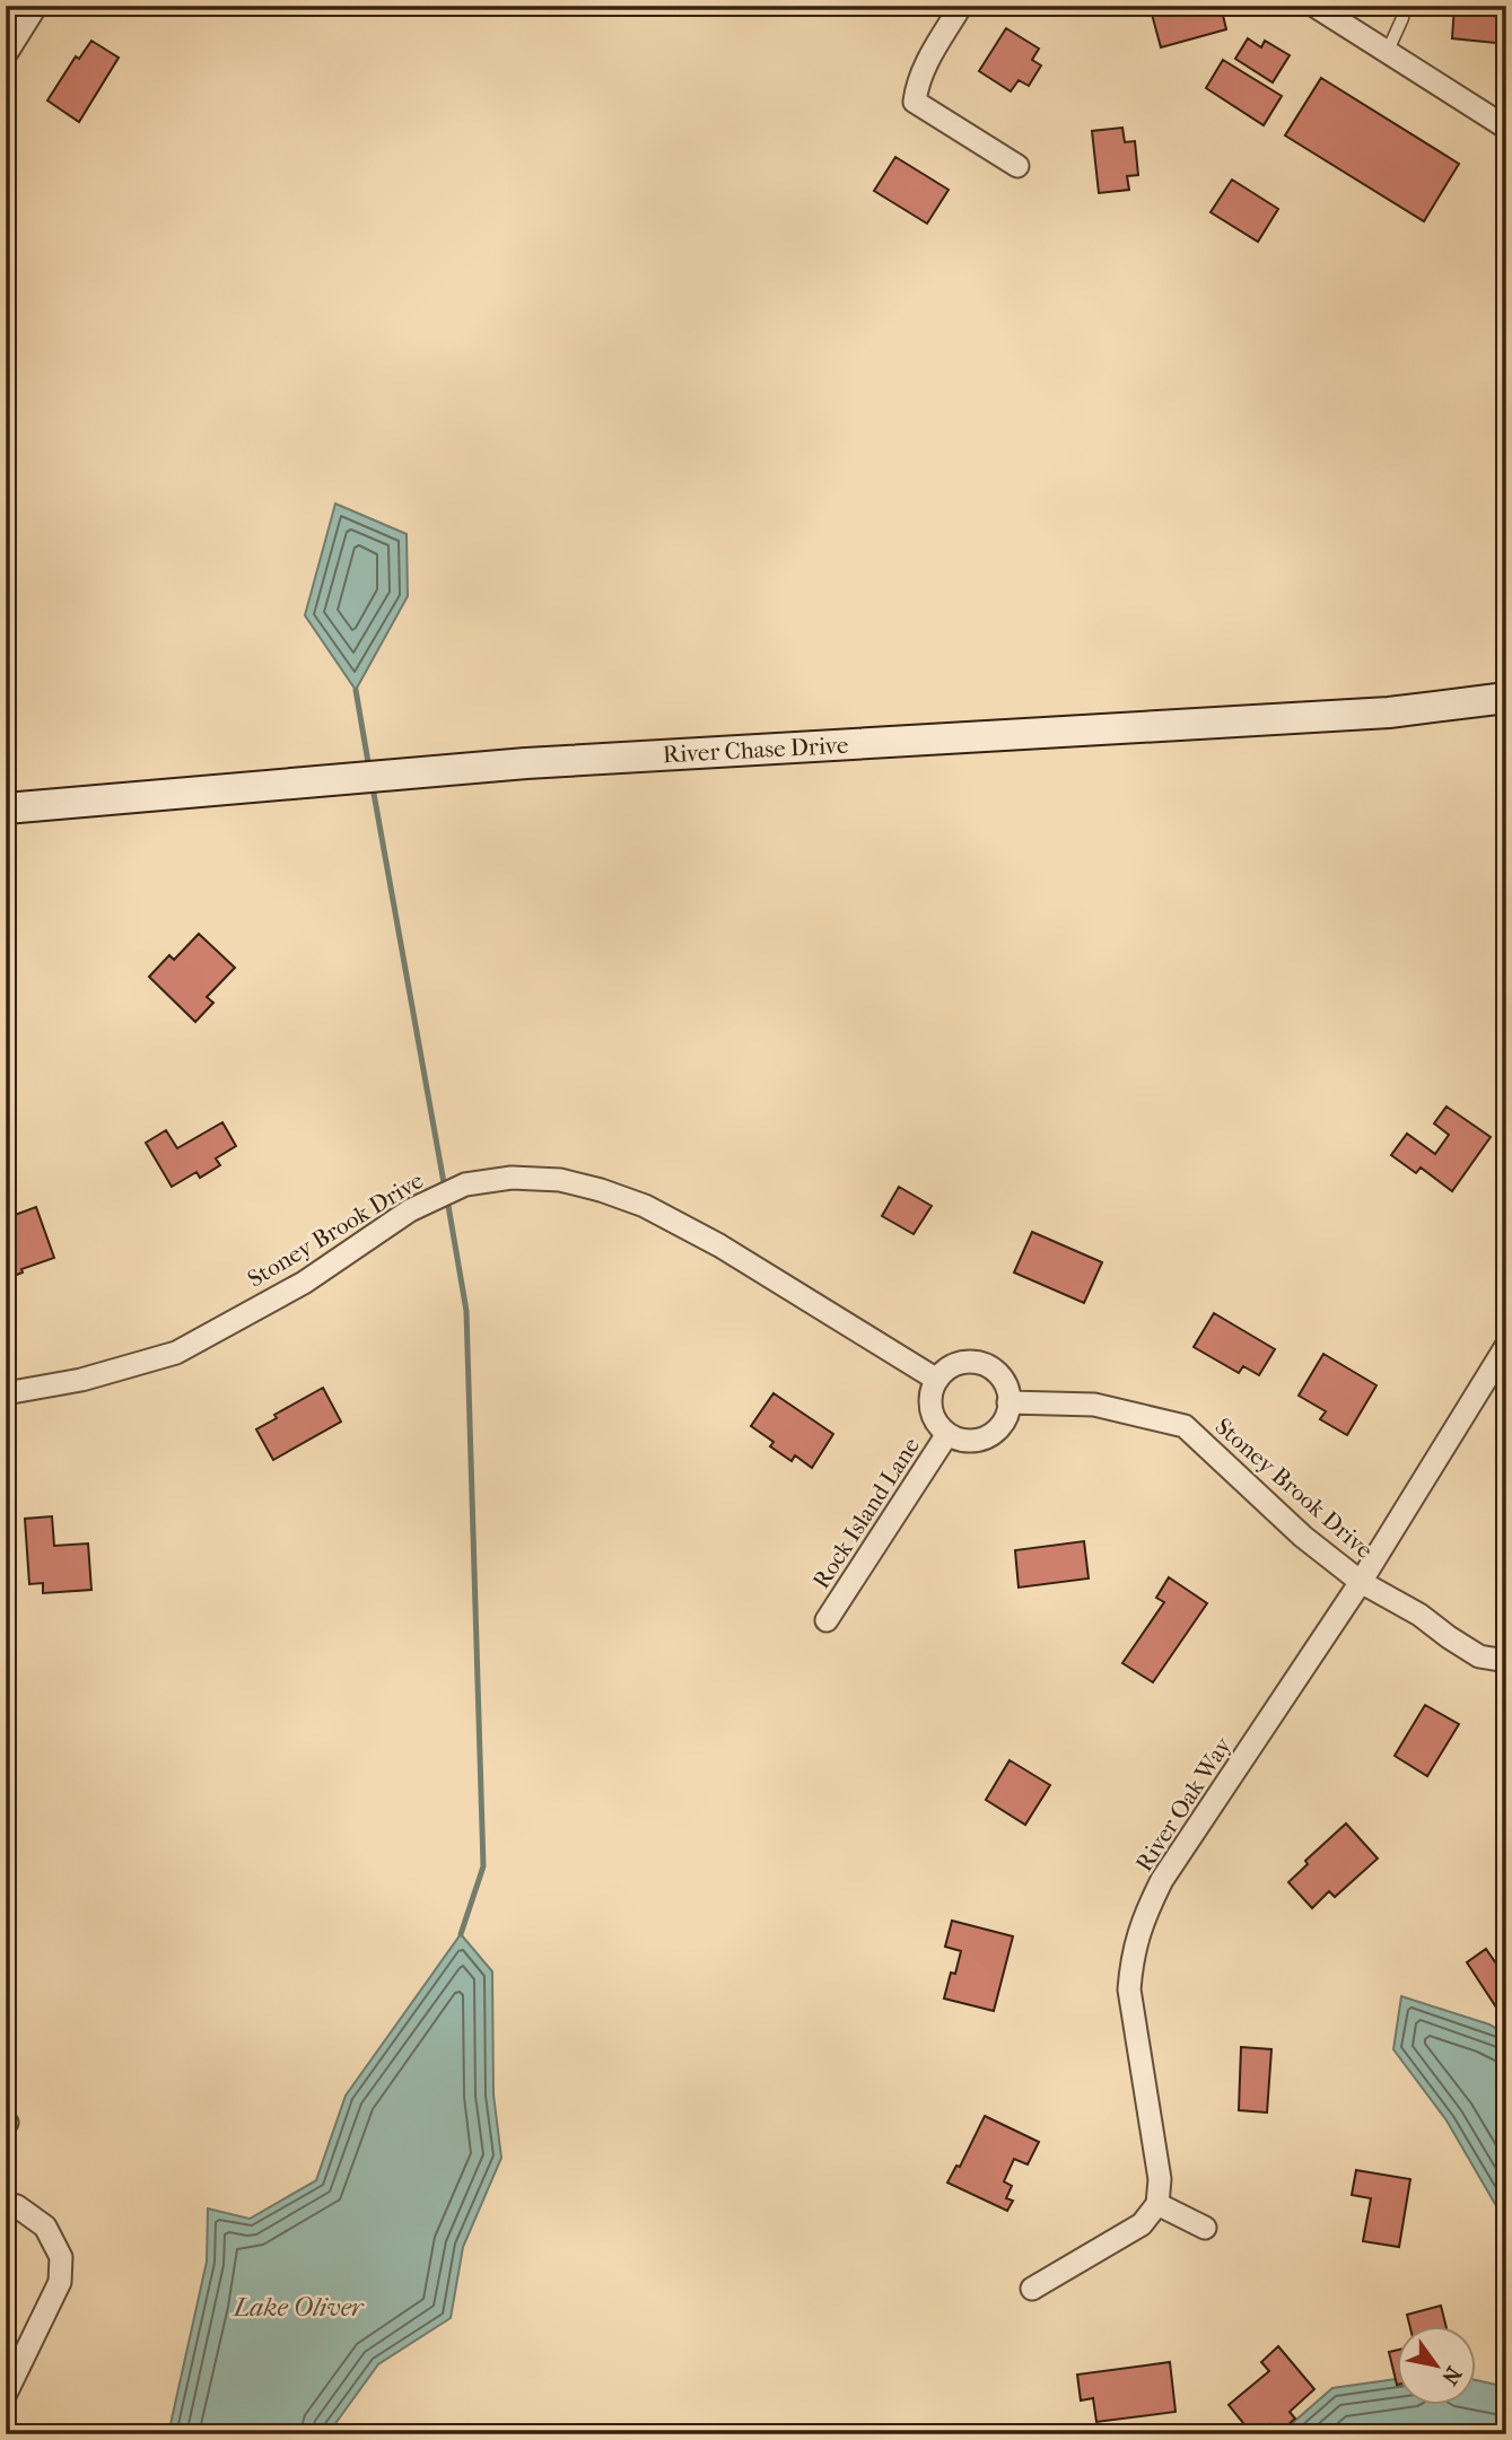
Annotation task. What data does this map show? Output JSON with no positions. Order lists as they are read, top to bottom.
{
  "streets": {
    "street": [
      "River Chase Drive",
      "Stoney Brook Drive",
      "Rock Island Lane",
      "River Oak Way"
    ]
  },
  "crossings": [
    ["Stoney Brook Drive", "Rock Island Lane"],
    ["Stoney Brook Drive", "River Oak Way"]
  ],
  "water": ["Lake Oliver"],
  "north": "bottom right"
}
